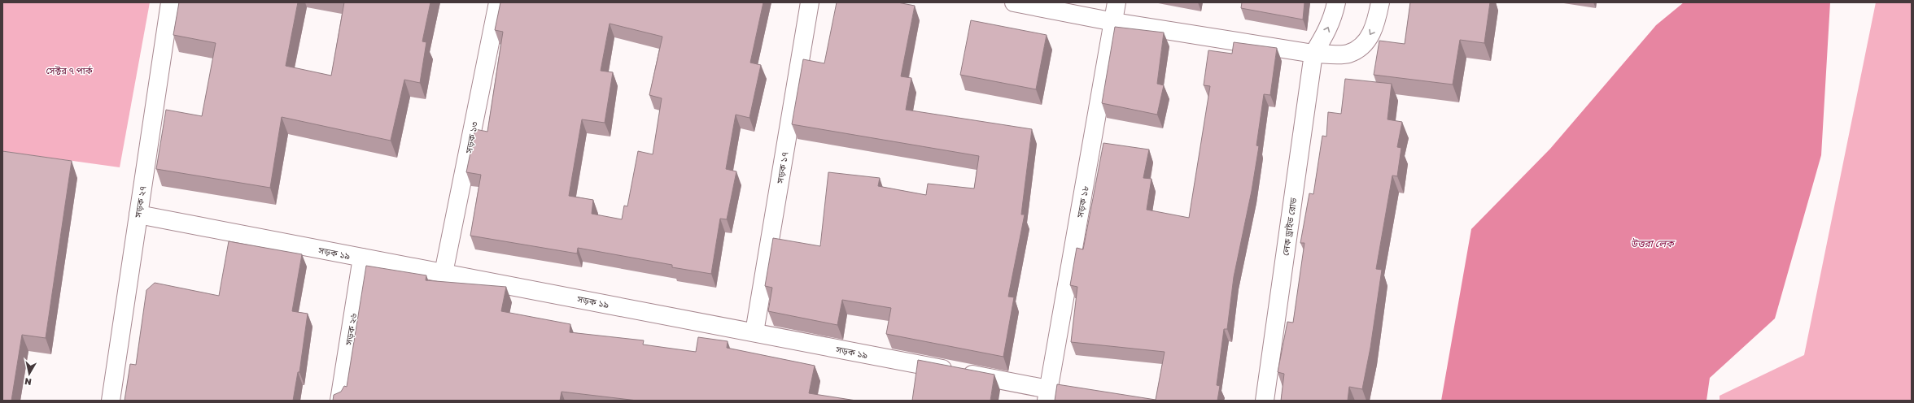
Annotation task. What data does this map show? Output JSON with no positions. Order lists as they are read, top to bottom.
{
  "streets": {
    "street": [
      "সড়ক ১৩",
      "সড়ক ১৭",
      "সড়ক ২৭",
      "সড়ক ১৮",
      "লেক ড্রাইভ রোড",
      "সড়ক ১৯",
      "সড়ক ২৬"
    ]
  },
  "crossings": [
    ["সড়ক ১৩", "সড়ক ১৯"],
    ["সড়ক ১৭", "সড়ক ১৯"],
    ["সড়ক ২৭", "সড়ক ১৯"],
    ["সড়ক ১৮", "সড়ক ১৯"],
    ["সড়ক ১৯", "সড়ক ২৬"]
  ],
  "water": ["উত্তরা লেক"],
  "parks": ["সেক্টর ৭ পার্ক"],
  "north": "bottom"
}
